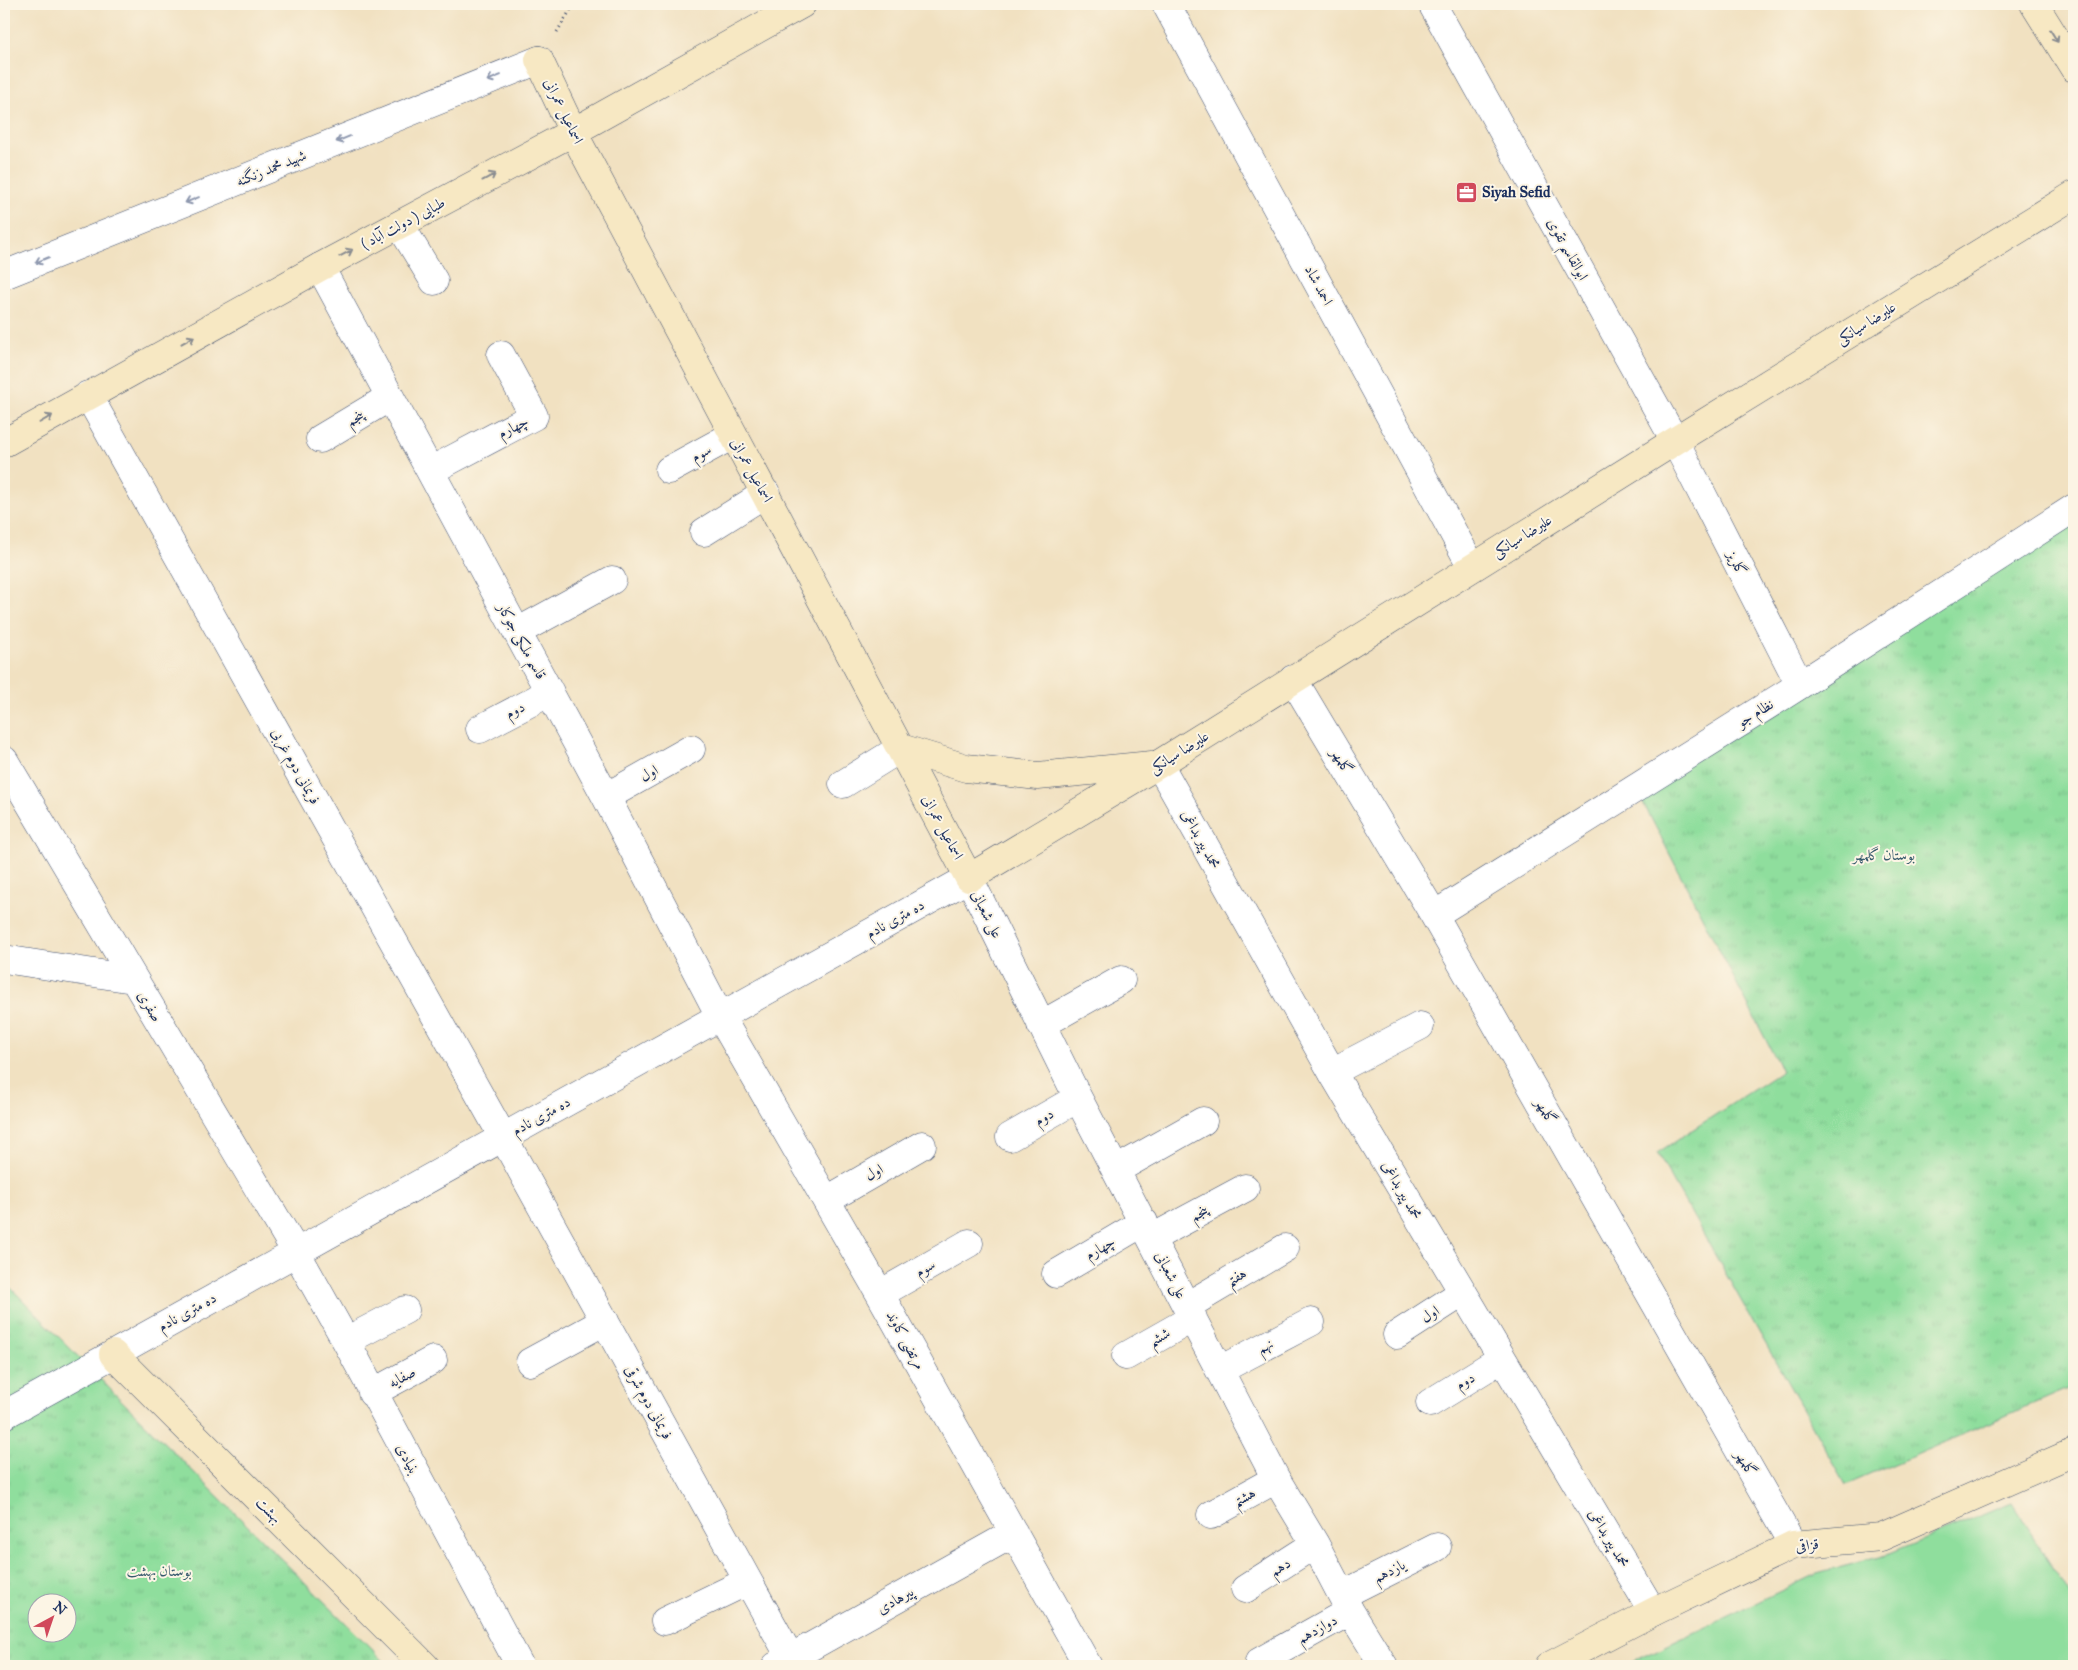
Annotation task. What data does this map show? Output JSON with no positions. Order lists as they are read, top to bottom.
{
  "streets": {
    "street": [
      "اسماعیل عمرانی",
      "شهید محمد زنگنه",
      "طبایی ( دولت آباد )",
      "ابوالقاسم تقوی",
      "احمد شاد",
      "علیرضا سیانکی",
      "پنجم",
      "چهارم",
      "سوم",
      "گلریز",
      "قاسم ملکی جوکار",
      "دوم",
      "نظام جو",
      "گلمهر",
      "فریمانی دوم غربی",
      "اول",
      "محمد پیر بداغی",
      "علی شعبانی",
      "ده متری نادم",
      "صفری",
      "هفتم",
      "ششم",
      "مرتضی کاوند",
      "نهم",
      "صفایه",
      "فریمانی دوم شرقی",
      "بنیادی",
      "هشتم",
      "بهشت",
      "قزاقی",
      "دهم",
      "یازدهم",
      "پیرهادی",
      "دوازدهم"
    ]
  },
  "crossings": [
    ["اسماعیل عمرانی", "شهید محمد زنگنه"],
    ["اسماعیل عمرانی", "طبایی ( دولت آباد )"],
    ["اسماعیل عمرانی", "علیرضا سیانکی"],
    ["اسماعیل عمرانی", "سوم"],
    ["اسماعیل عمرانی", "علی شعبانی"],
    ["اسماعیل عمرانی", "ده متری نادم"],
    ["طبایی ( دولت آباد )", "قاسم ملکی جوکار"],
    ["طبایی ( دولت آباد )", "فریمانی دوم غربی"],
    ["ابوالقاسم تقوی", "علیرضا سیانکی"],
    ["ابوالقاسم تقوی", "گلریز"],
    ["احمد شاد", "علیرضا سیانکی"],
    ["علیرضا سیانکی", "گلریز"],
    ["علیرضا سیانکی", "گلمهر"],
    ["علیرضا سیانکی", "محمد پیر بداغی"],
    ["علیرضا سیانکی", "علی شعبانی"],
    ["علیرضا سیانکی", "ده متری نادم"],
    ["پنجم", "چهارم"],
    ["پنجم", "قاسم ملکی جوکار"],
    ["پنجم", "علی شعبانی"],
    ["چهارم", "قاسم ملکی جوکار"],
    ["چهارم", "علی شعبانی"],
    ["سوم", "مرتضی کاوند"],
    ["گلریز", "نظام جو"],
    ["قاسم ملکی جوکار", "دوم"],
    ["قاسم ملکی جوکار", "اول"],
    ["قاسم ملکی جوکار", "ده متری نادم"],
    ["قاسم ملکی جوکار", "مرتضی کاوند"],
    ["دوم", "محمد پیر بداغی"],
    ["دوم", "علی شعبانی"],
    ["نظام جو", "گلمهر"],
    ["گلمهر", "قزاقی"],
    ["فریمانی دوم غربی", "ده متری نادم"],
    ["فریمانی دوم غربی", "فریمانی دوم شرقی"],
    ["اول", "محمد پیر بداغی"],
    ["اول", "مرتضی کاوند"],
    ["محمد پیر بداغی", "قزاقی"],
    ["علی شعبانی", "ده متری نادم"],
    ["علی شعبانی", "هفتم"],
    ["علی شعبانی", "ششم"],
    ["علی شعبانی", "نهم"],
    ["علی شعبانی", "هشتم"],
    ["علی شعبانی", "دهم"],
    ["علی شعبانی", "یازدهم"],
    ["علی شعبانی", "دوازدهم"],
    ["ده متری نادم", "صفری"],
    ["ده متری نادم", "مرتضی کاوند"],
    ["ده متری نادم", "فریمانی دوم شرقی"],
    ["ده متری نادم", "بنیادی"],
    ["ده متری نادم", "بهشت"],
    ["صفری", "بنیادی"],
    ["هفتم", "ششم"],
    ["مرتضی کاوند", "پیرهادی"],
    ["صفایه", "بنیادی"],
    ["فریمانی دوم شرقی", "پیرهادی"],
    ["یازدهم", "دوازدهم"]
  ],
  "one_way": ["شهید محمد زنگنه", "طبایی ( دولت آباد )"],
  "parks": ["بوستان گلمهر", "بوستان بهشت"],
  "places": {
    "office": ["Siyah Sefid"]
  },
  "north": "top right"
}
